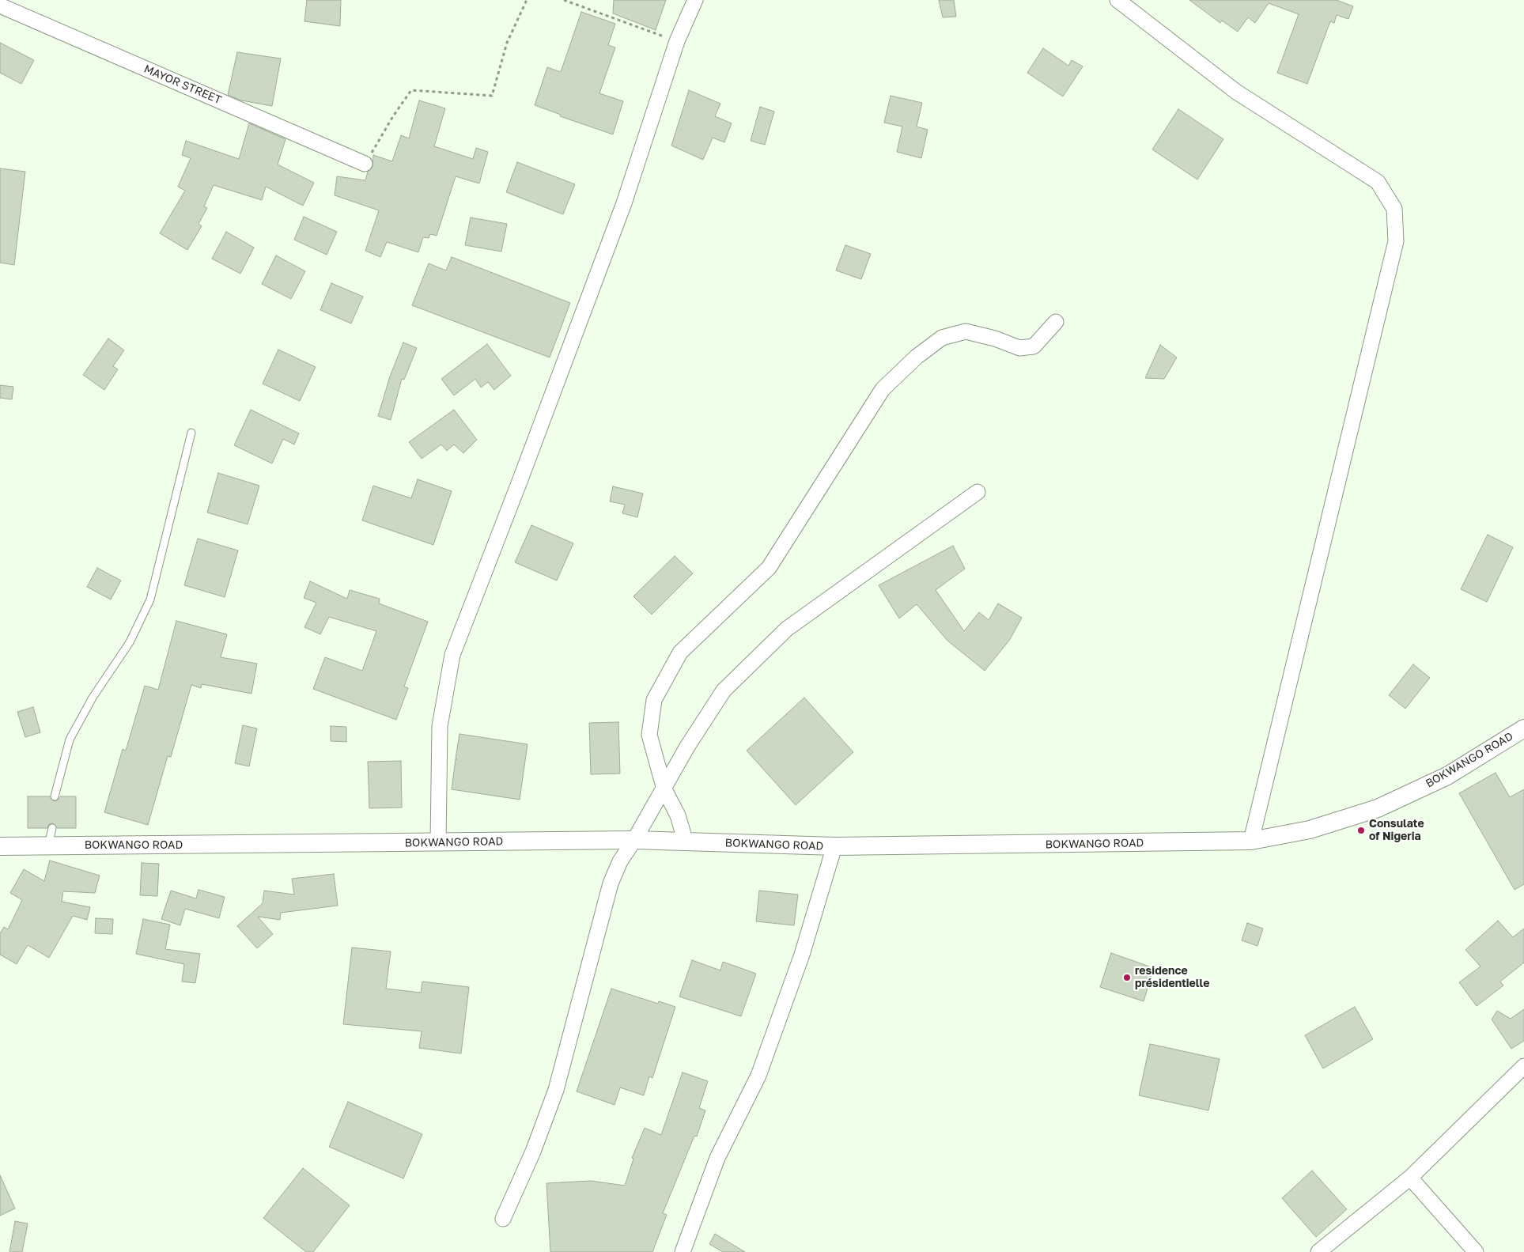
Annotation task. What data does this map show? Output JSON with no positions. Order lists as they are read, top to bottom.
{
  "streets": {
    "street": ["MAYOR STREET", "BOKWANGO ROAD"]
  },
  "places": ["Consulate of Nigeria", "residence présidentielle"]
}
